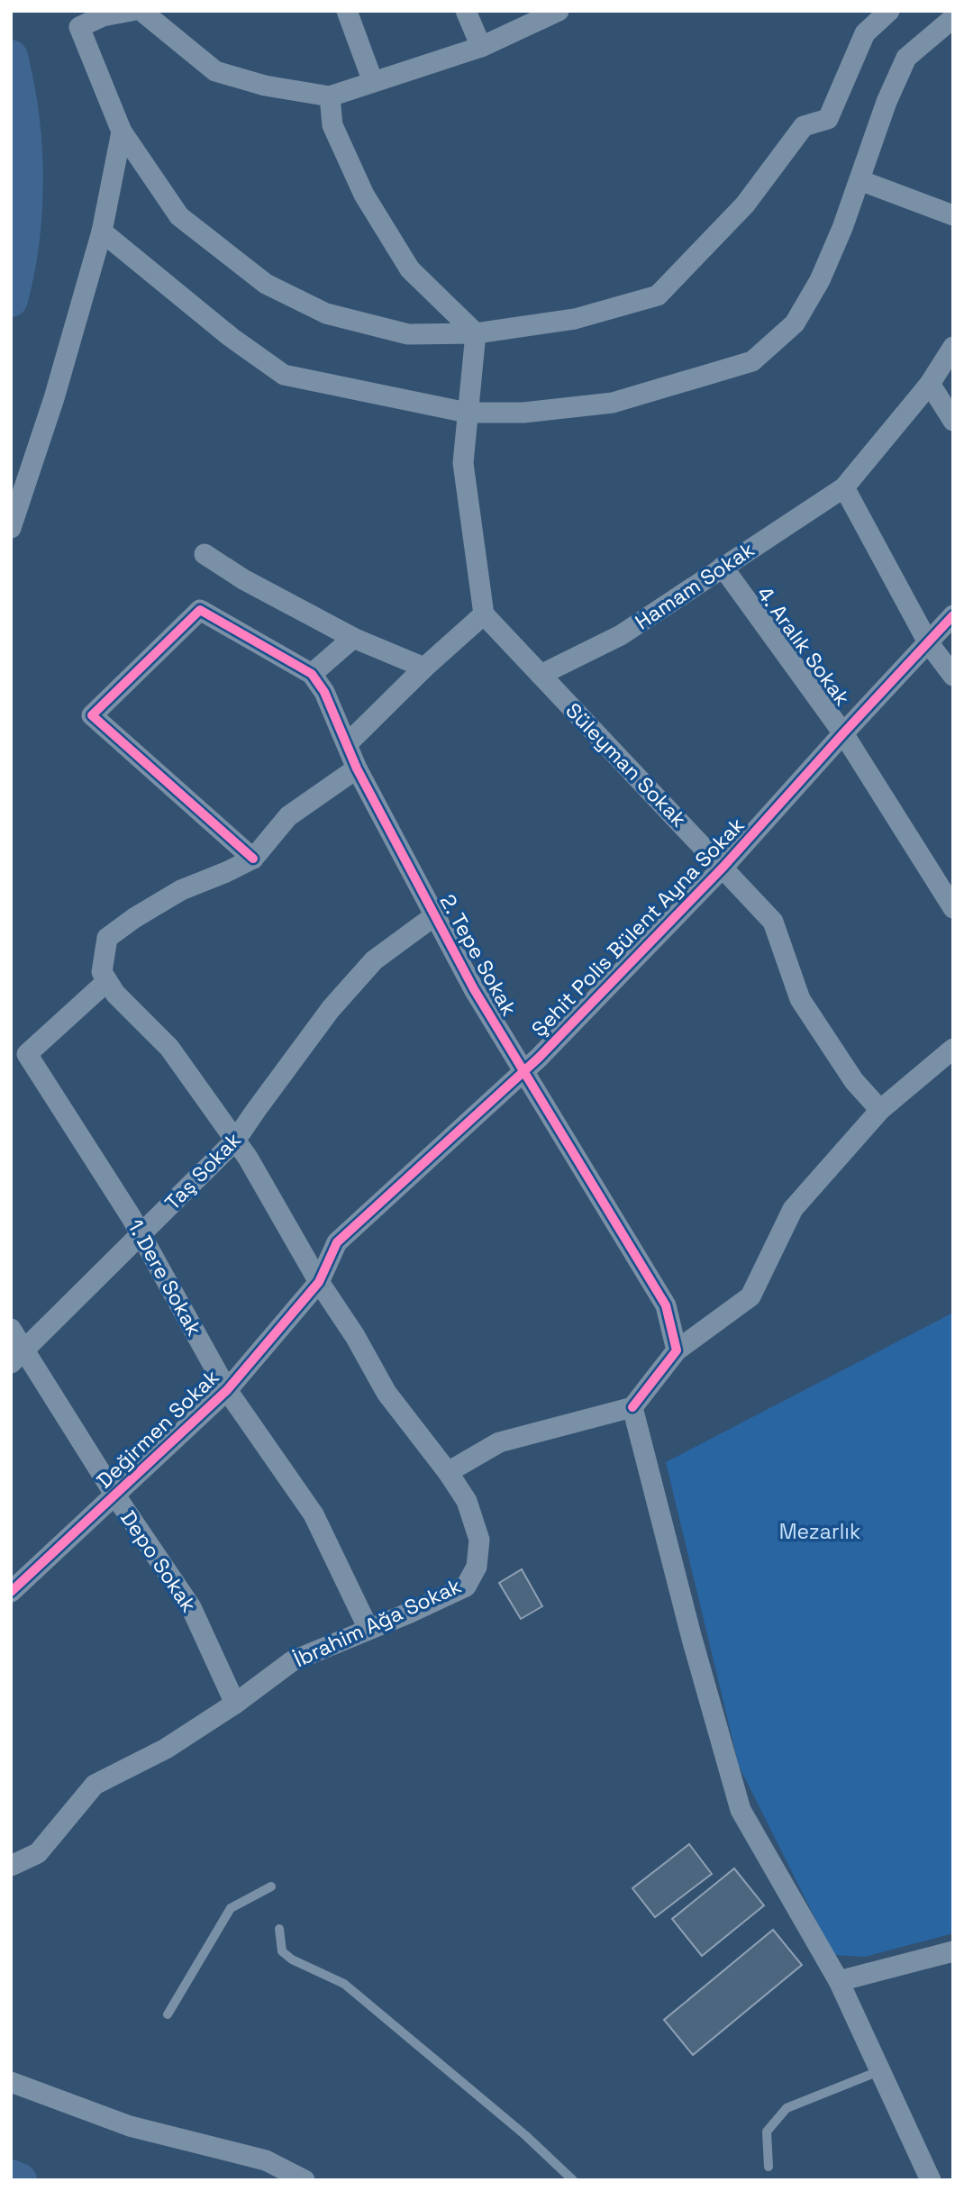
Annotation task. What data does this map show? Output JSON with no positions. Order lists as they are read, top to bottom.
{
  "streets": {
    "street": [
      "Hamam Sokak",
      "4. Aralık Sokak",
      "Süleyman Sokak",
      "Şehit Polis Bülent Ayna Sokak",
      "2. Tepe Sokak",
      "Taş Sokak",
      "1. Dere Sokak",
      "Değirmen Sokak",
      "Depo Sokak",
      "İbrahim Ağa Sokak"
    ]
  },
  "crossings": [
    ["Hamam Sokak", "4. Aralık Sokak"],
    ["Hamam Sokak", "Süleyman Sokak"],
    ["4. Aralık Sokak", "Şehit Polis Bülent Ayna Sokak"],
    ["Süleyman Sokak", "Şehit Polis Bülent Ayna Sokak"],
    ["Şehit Polis Bülent Ayna Sokak", "2. Tepe Sokak"],
    ["Şehit Polis Bülent Ayna Sokak", "Değirmen Sokak"],
    ["Şehit Polis Bülent Ayna Sokak", "İbrahim Ağa Sokak"],
    ["2. Tepe Sokak", "Taş Sokak"],
    ["Taş Sokak", "1. Dere Sokak"],
    ["Taş Sokak", "Depo Sokak"],
    ["Taş Sokak", "İbrahim Ağa Sokak"],
    ["1. Dere Sokak", "Değirmen Sokak"],
    ["1. Dere Sokak", "İbrahim Ağa Sokak"],
    ["Değirmen Sokak", "Depo Sokak"],
    ["Değirmen Sokak", "İbrahim Ağa Sokak"],
    ["Depo Sokak", "İbrahim Ağa Sokak"]
  ],
  "parks": ["Mezarlık"]
}
